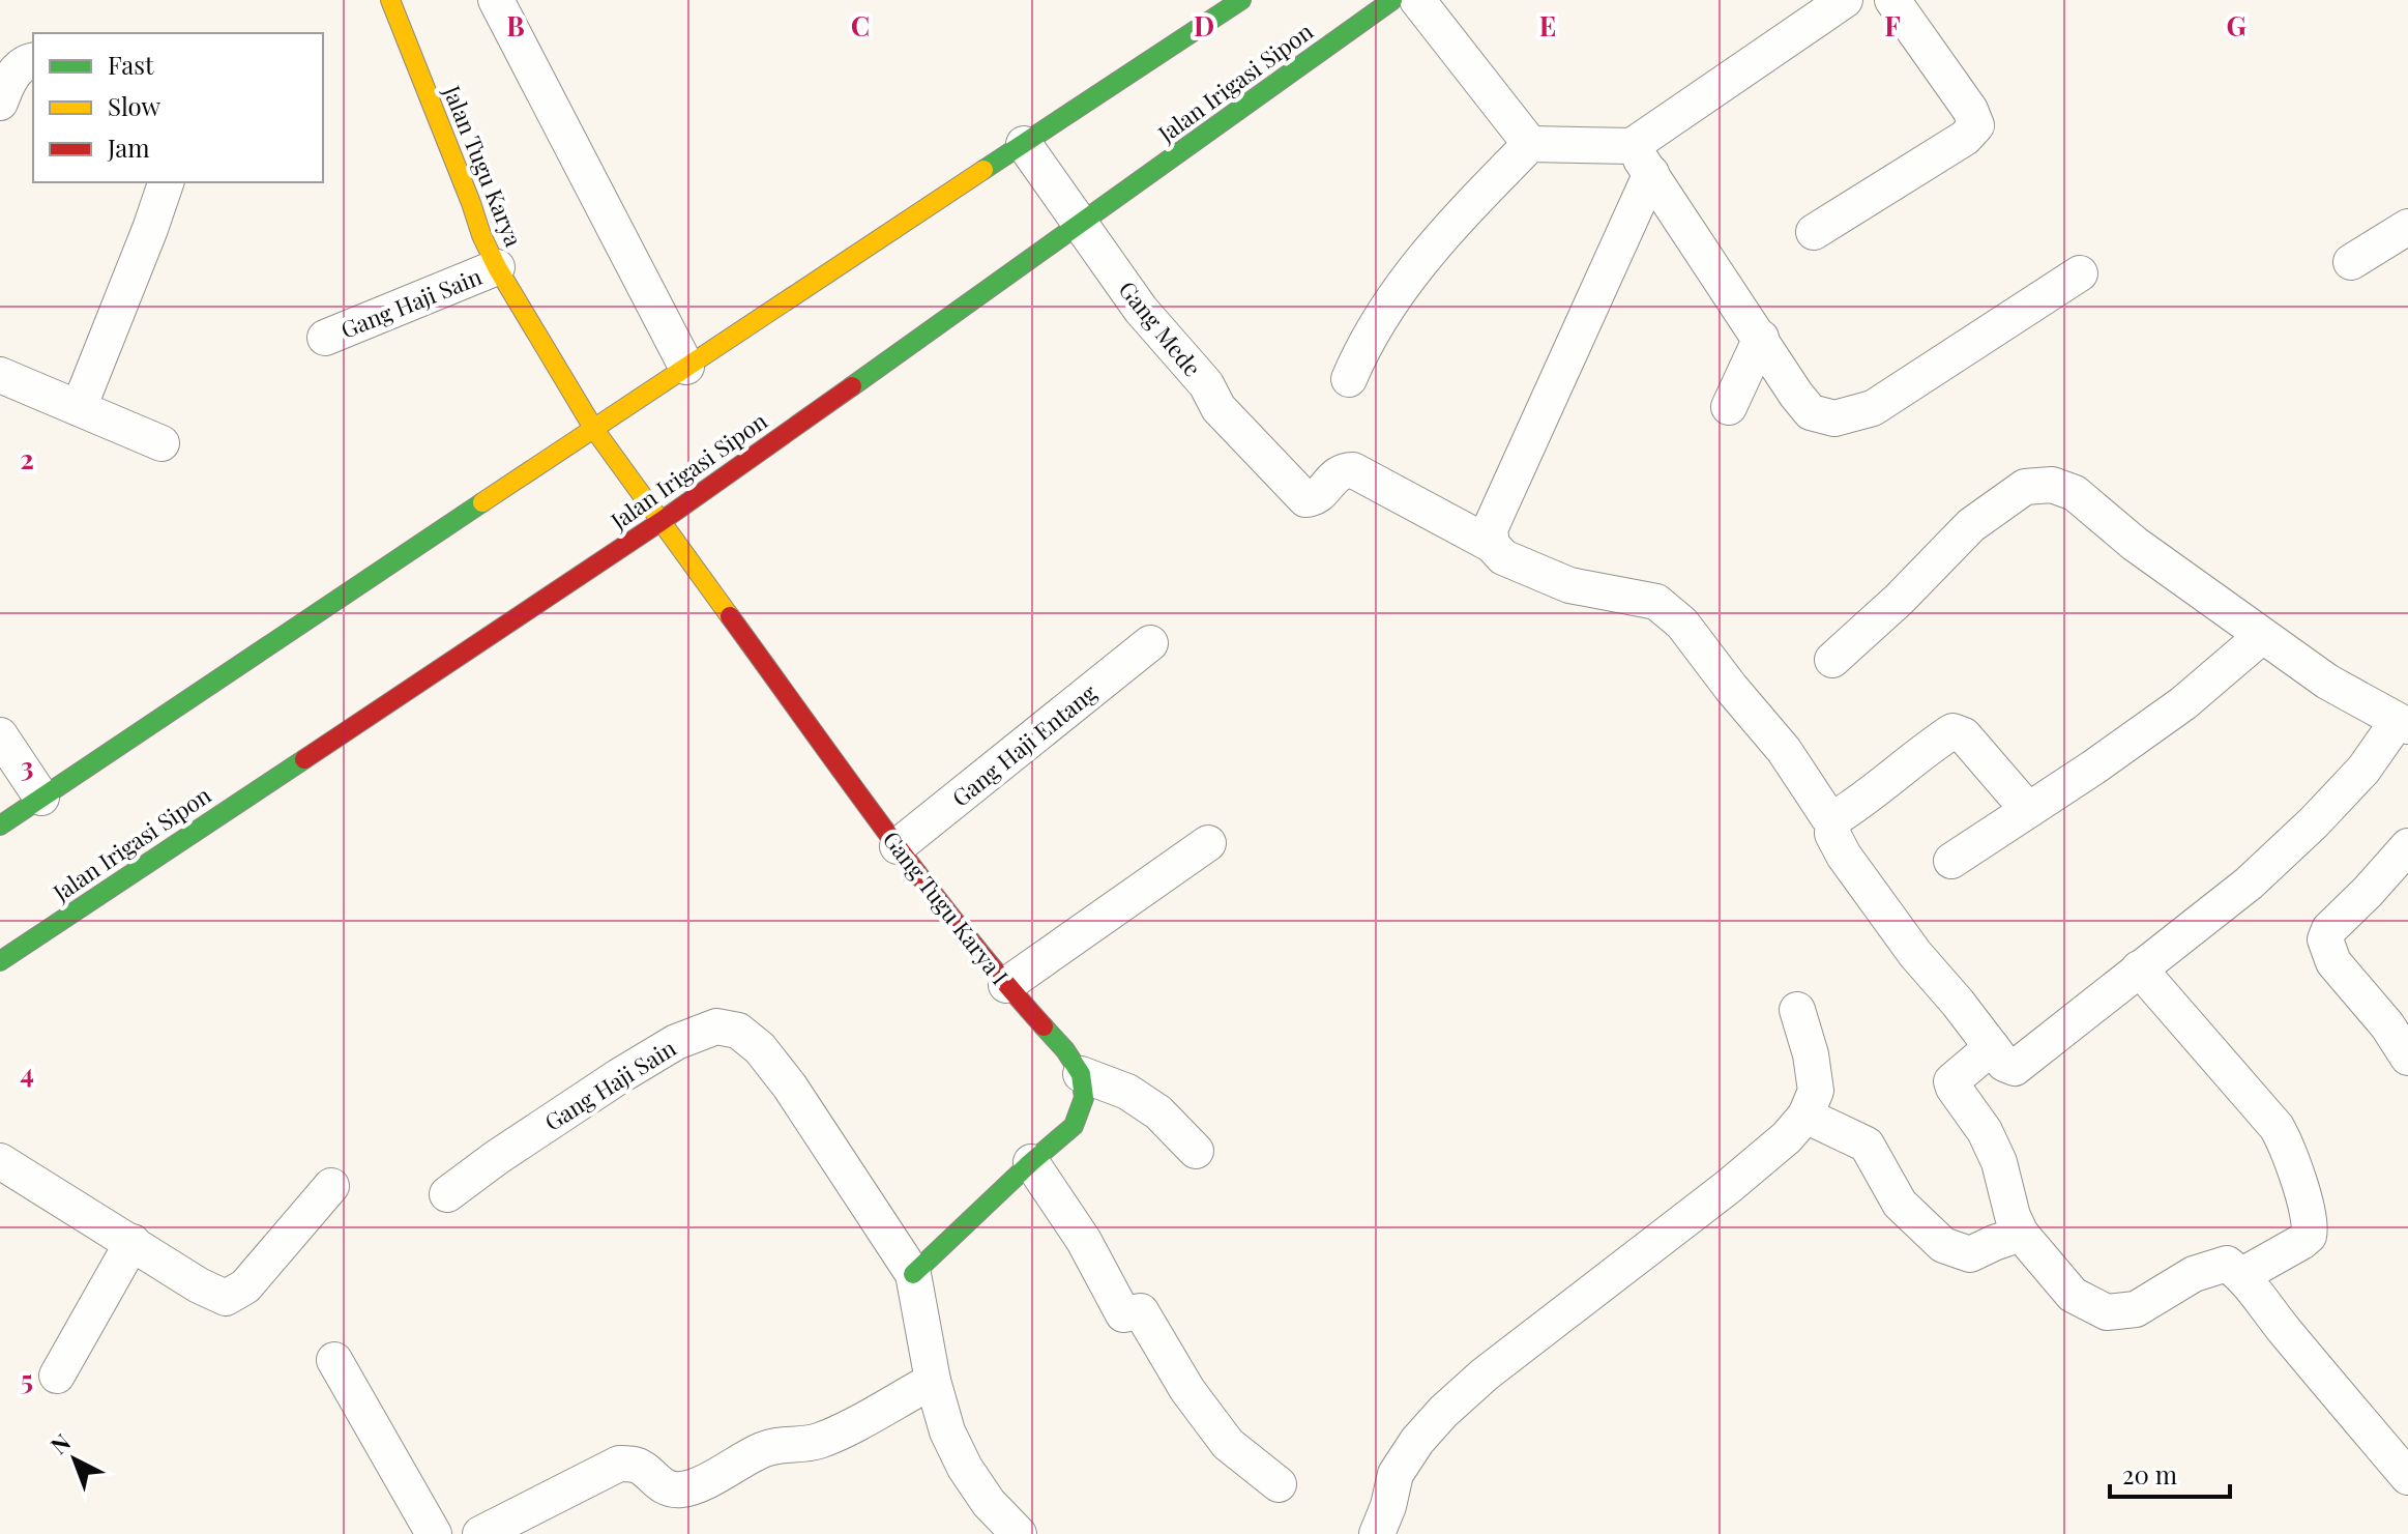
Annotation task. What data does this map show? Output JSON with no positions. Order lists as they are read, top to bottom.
{
  "streets": {
    "street": [
      "Jalan Irigasi Sipon",
      "Jalan Tugu Karya",
      "Gang Haji Sain",
      "Gang Mede",
      "Gang Haji Entang",
      "Gang Tugu Karya I"
    ]
  },
  "crossings": [
    ["Jalan Irigasi Sipon", "Gang Mede"],
    ["Jalan Irigasi Sipon", "Gang Tugu Karya I"],
    ["Jalan Tugu Karya", "Gang Haji Sain"],
    ["Jalan Tugu Karya", "Gang Tugu Karya I"],
    ["Gang Haji Entang", "Gang Tugu Karya I"]
  ],
  "legend": ["Fast", "Slow", "Jam"],
  "scale_bar": "20 m",
  "north": "top left",
  "grid": {
    "columns": [
      "B",
      "C",
      "D",
      "E",
      "F",
      "G"
    ],
    "rows": [
      "2",
      "3",
      "4",
      "5"
    ]
  }
}
